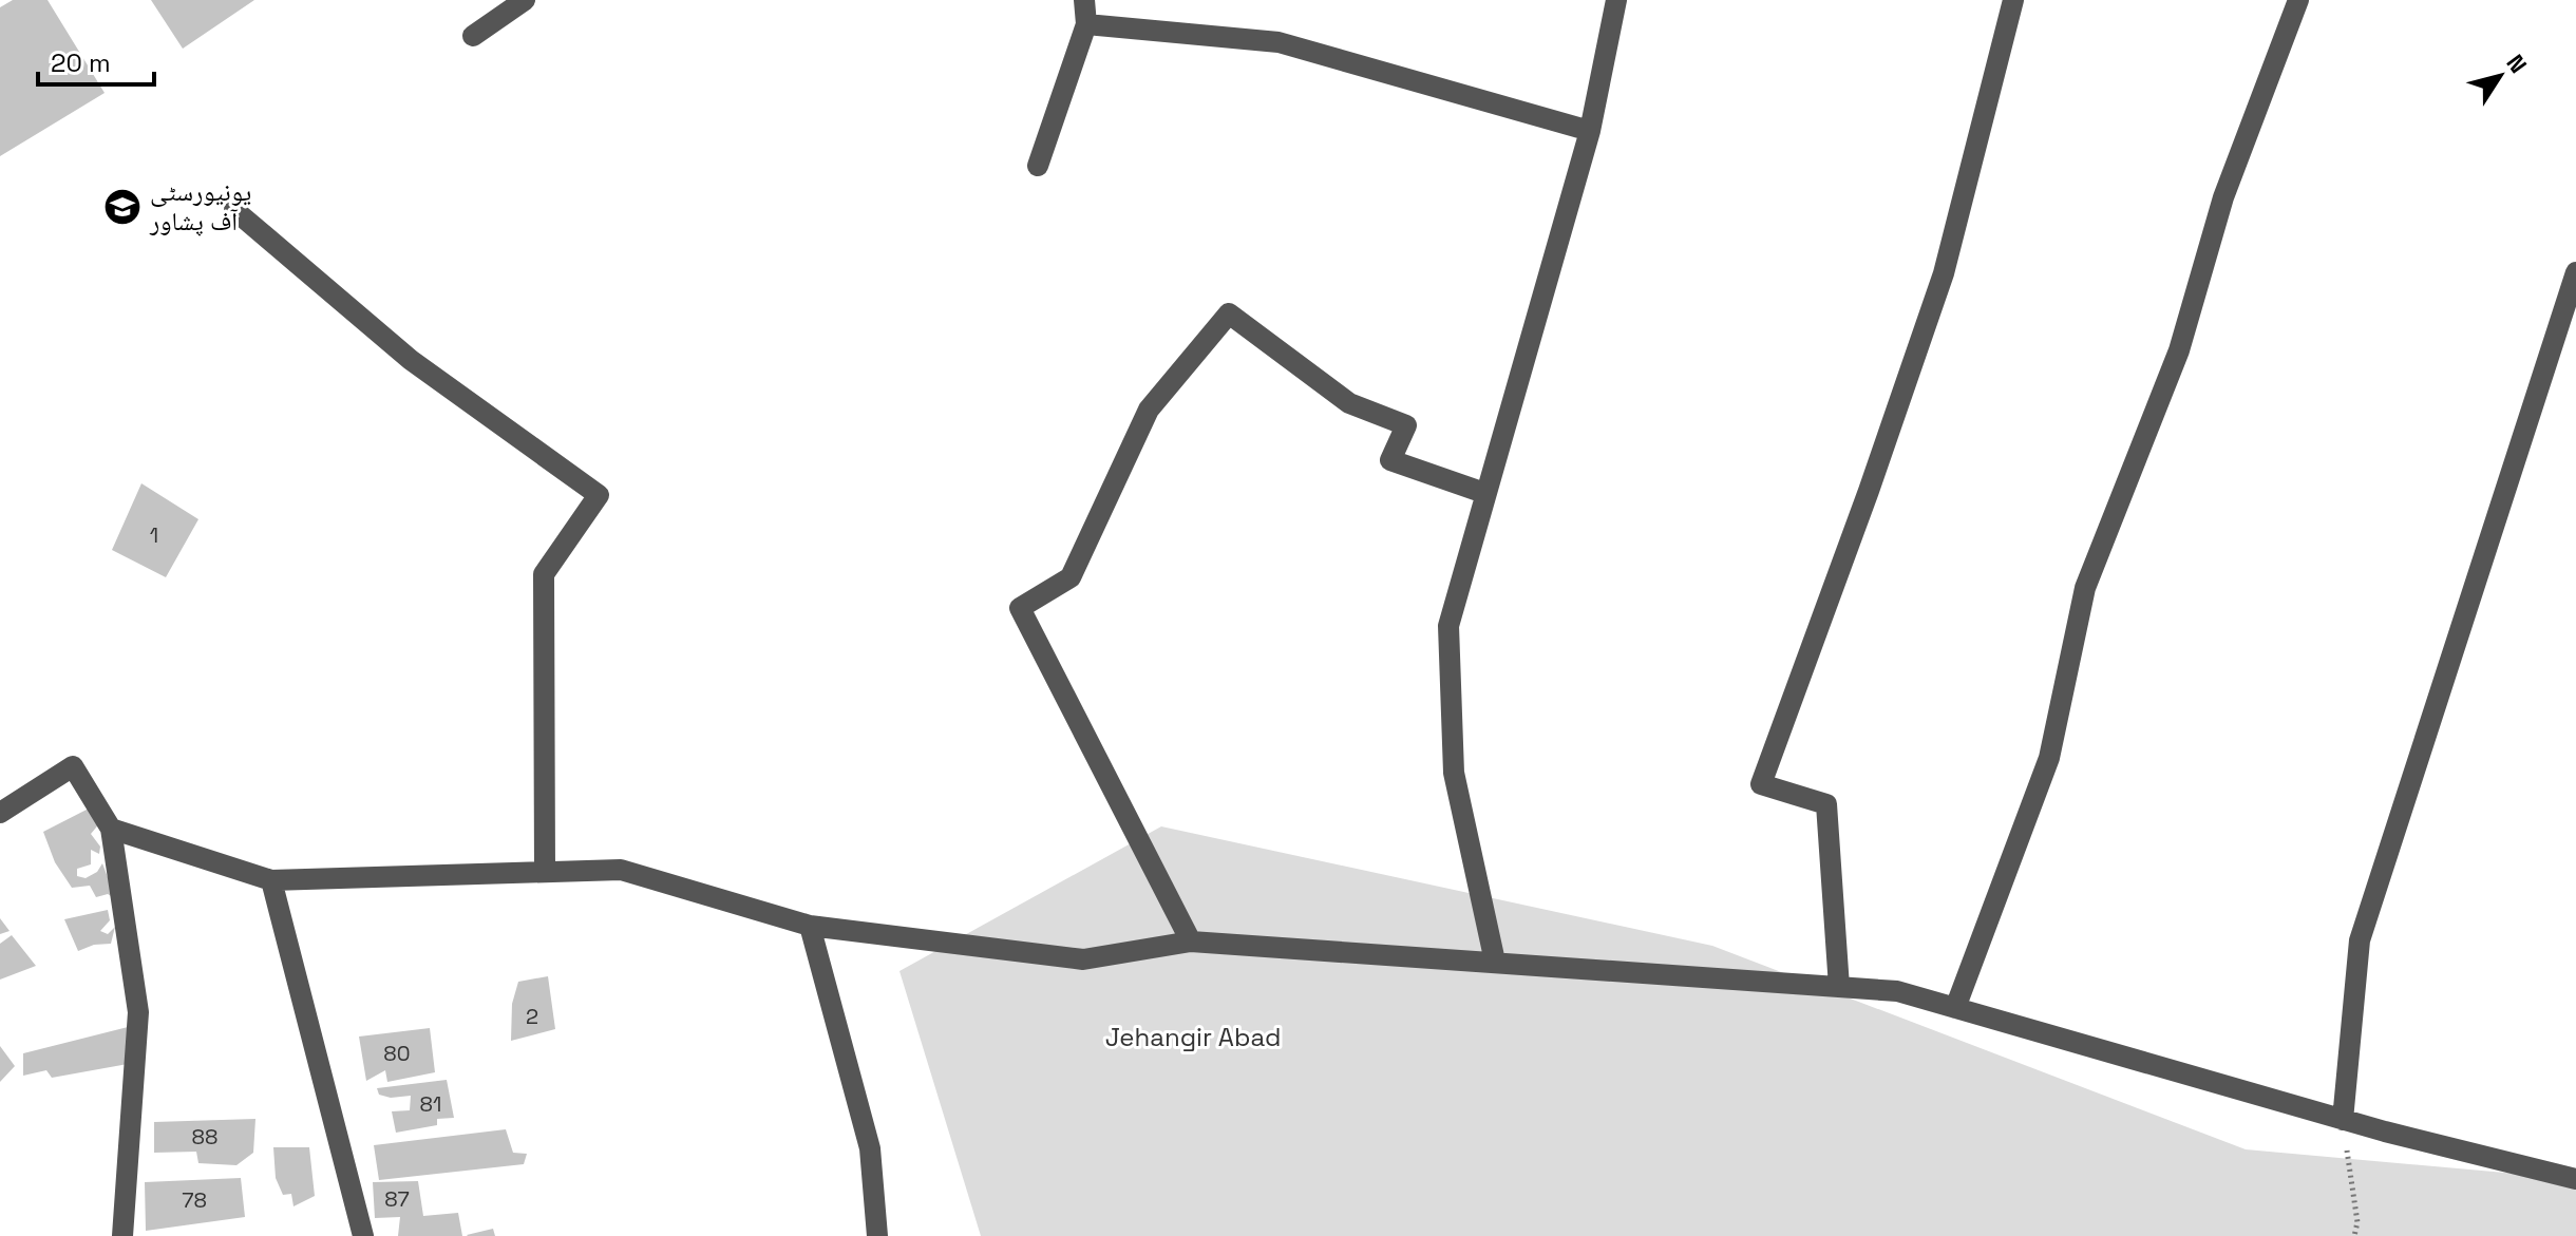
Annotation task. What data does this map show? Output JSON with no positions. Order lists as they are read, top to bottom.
{
  "parks": ["Jehangir Abad"],
  "places": {
    "school or university": ["یونیورسٹی آف پشاور"]
  },
  "house_numbers": [
    "1",
    "2",
    "80",
    "81",
    "88",
    "87",
    "78"
  ],
  "scale_bar": "20 m",
  "north": "top right"
}
